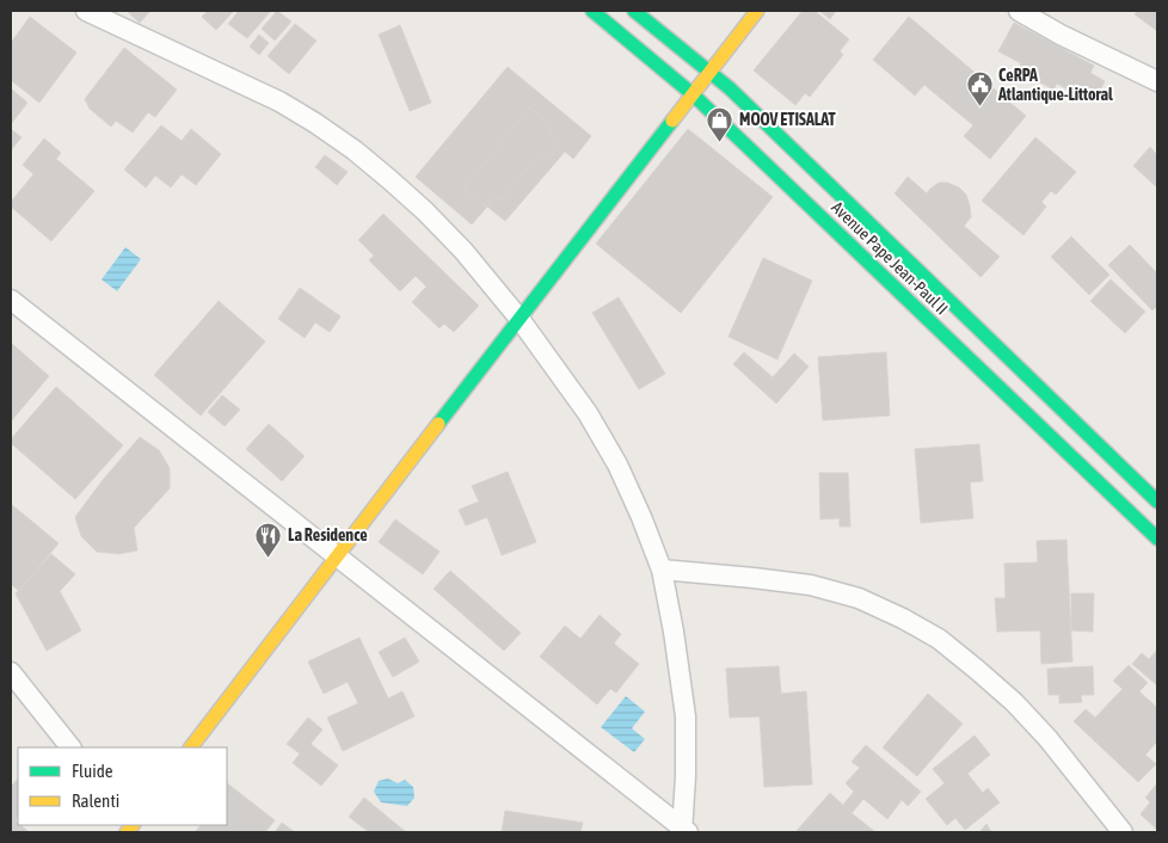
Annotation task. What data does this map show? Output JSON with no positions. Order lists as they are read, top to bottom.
{
  "streets": {
    "main road": ["Avenue Pape Jean-Paul II"]
  },
  "places": {
    "public building": ["CeRPA Atlantique-Littoral"],
    "shop": ["MOOV ETISALAT"],
    "restaurant": ["La Residence"]
  },
  "legend": ["Fluide", "Ralenti"]
}
